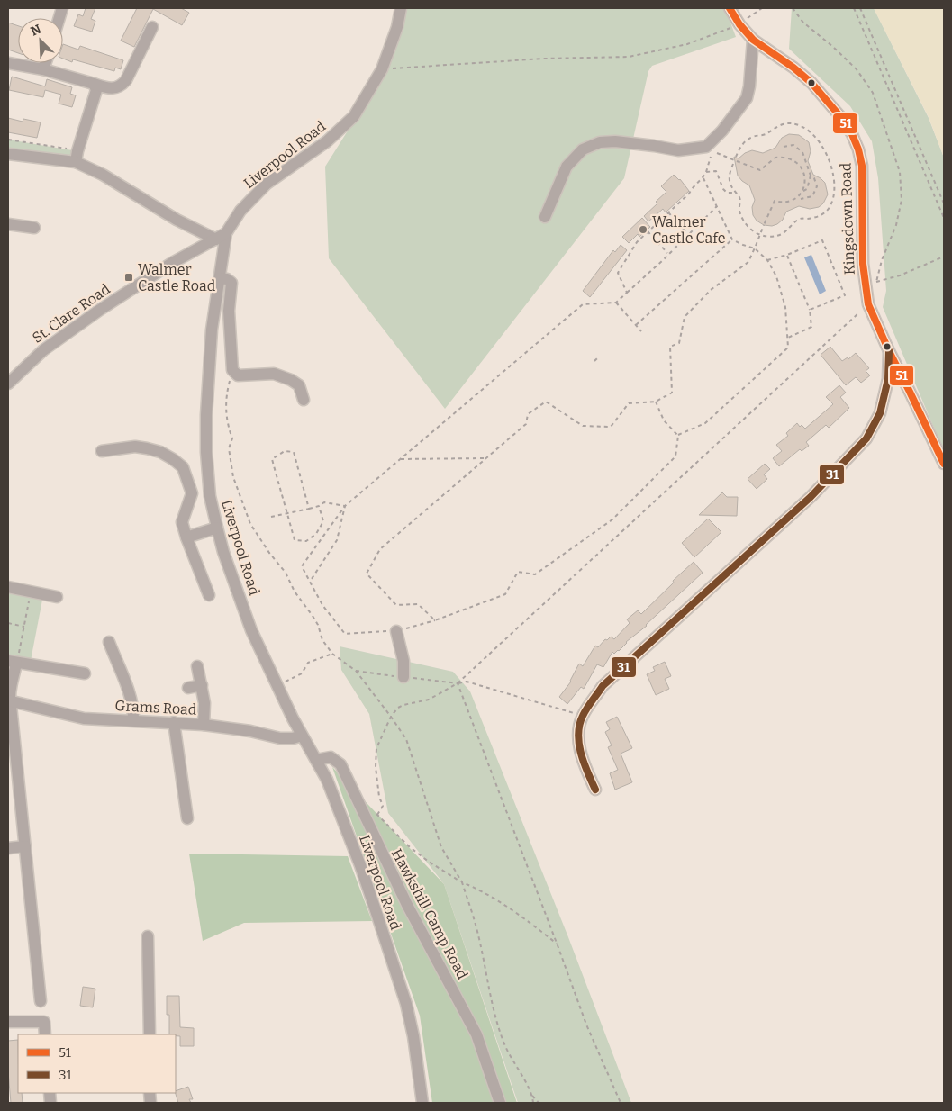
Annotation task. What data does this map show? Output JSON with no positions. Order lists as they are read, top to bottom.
{
  "streets": {
    "street": [
      "Liverpool Road",
      "Kingsdown Road",
      "St. Clare Road",
      "Grams Road",
      "Hawkshill Camp Road"
    ]
  },
  "crossings": [
    ["Liverpool Road", "St. Clare Road"],
    ["Liverpool Road", "Grams Road"],
    ["Liverpool Road", "Hawkshill Camp Road"]
  ],
  "places": {
    "other": ["Walmer Castle Cafe"],
    "transit": ["Walmer Castle Road"]
  },
  "lines": ["transit line 51", "transit line 31"],
  "legend": ["51", "31"],
  "north": "top left"
}
